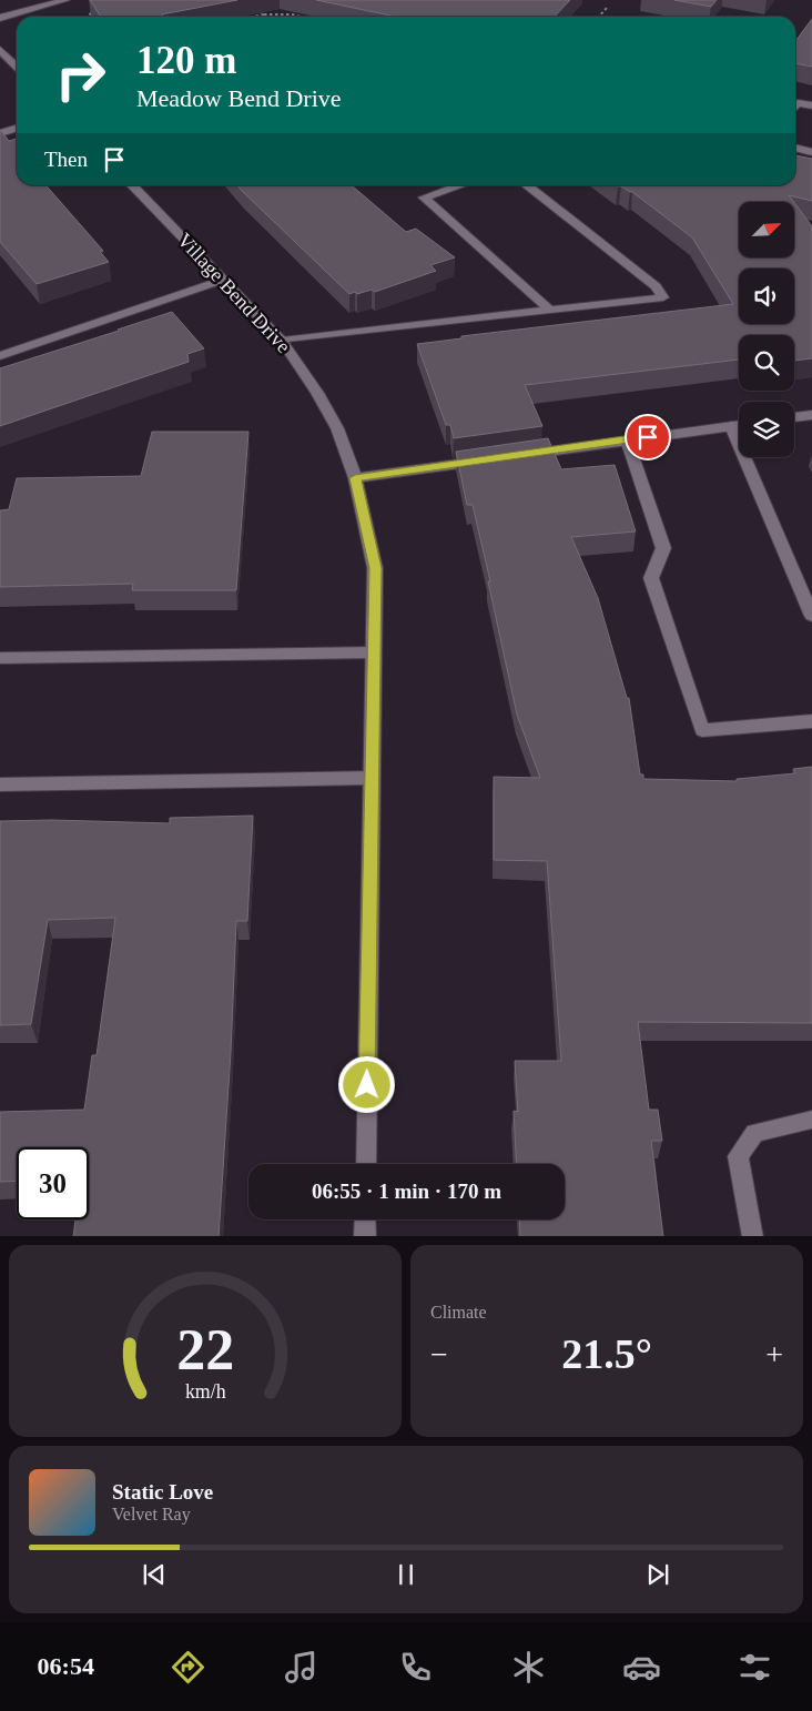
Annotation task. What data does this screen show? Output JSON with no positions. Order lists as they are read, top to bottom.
{
  "streets": {
    "street": ["Village Bend Drive"]
  },
  "north": "top right",
  "page": {
    "turn": ["120 m", "Meadow Bend Drive"],
    "then": "Then",
    "limit": "30",
    "trip": "06:55 · 1 min · 170 m",
    "tile": "Climate",
    "heat": ["−", "21.5°", "+"],
    "song": ["Static Love", "Velvet Ray"],
    "tabs": "06:54",
    "gauge": ["22", "km/h"]
  }
}
